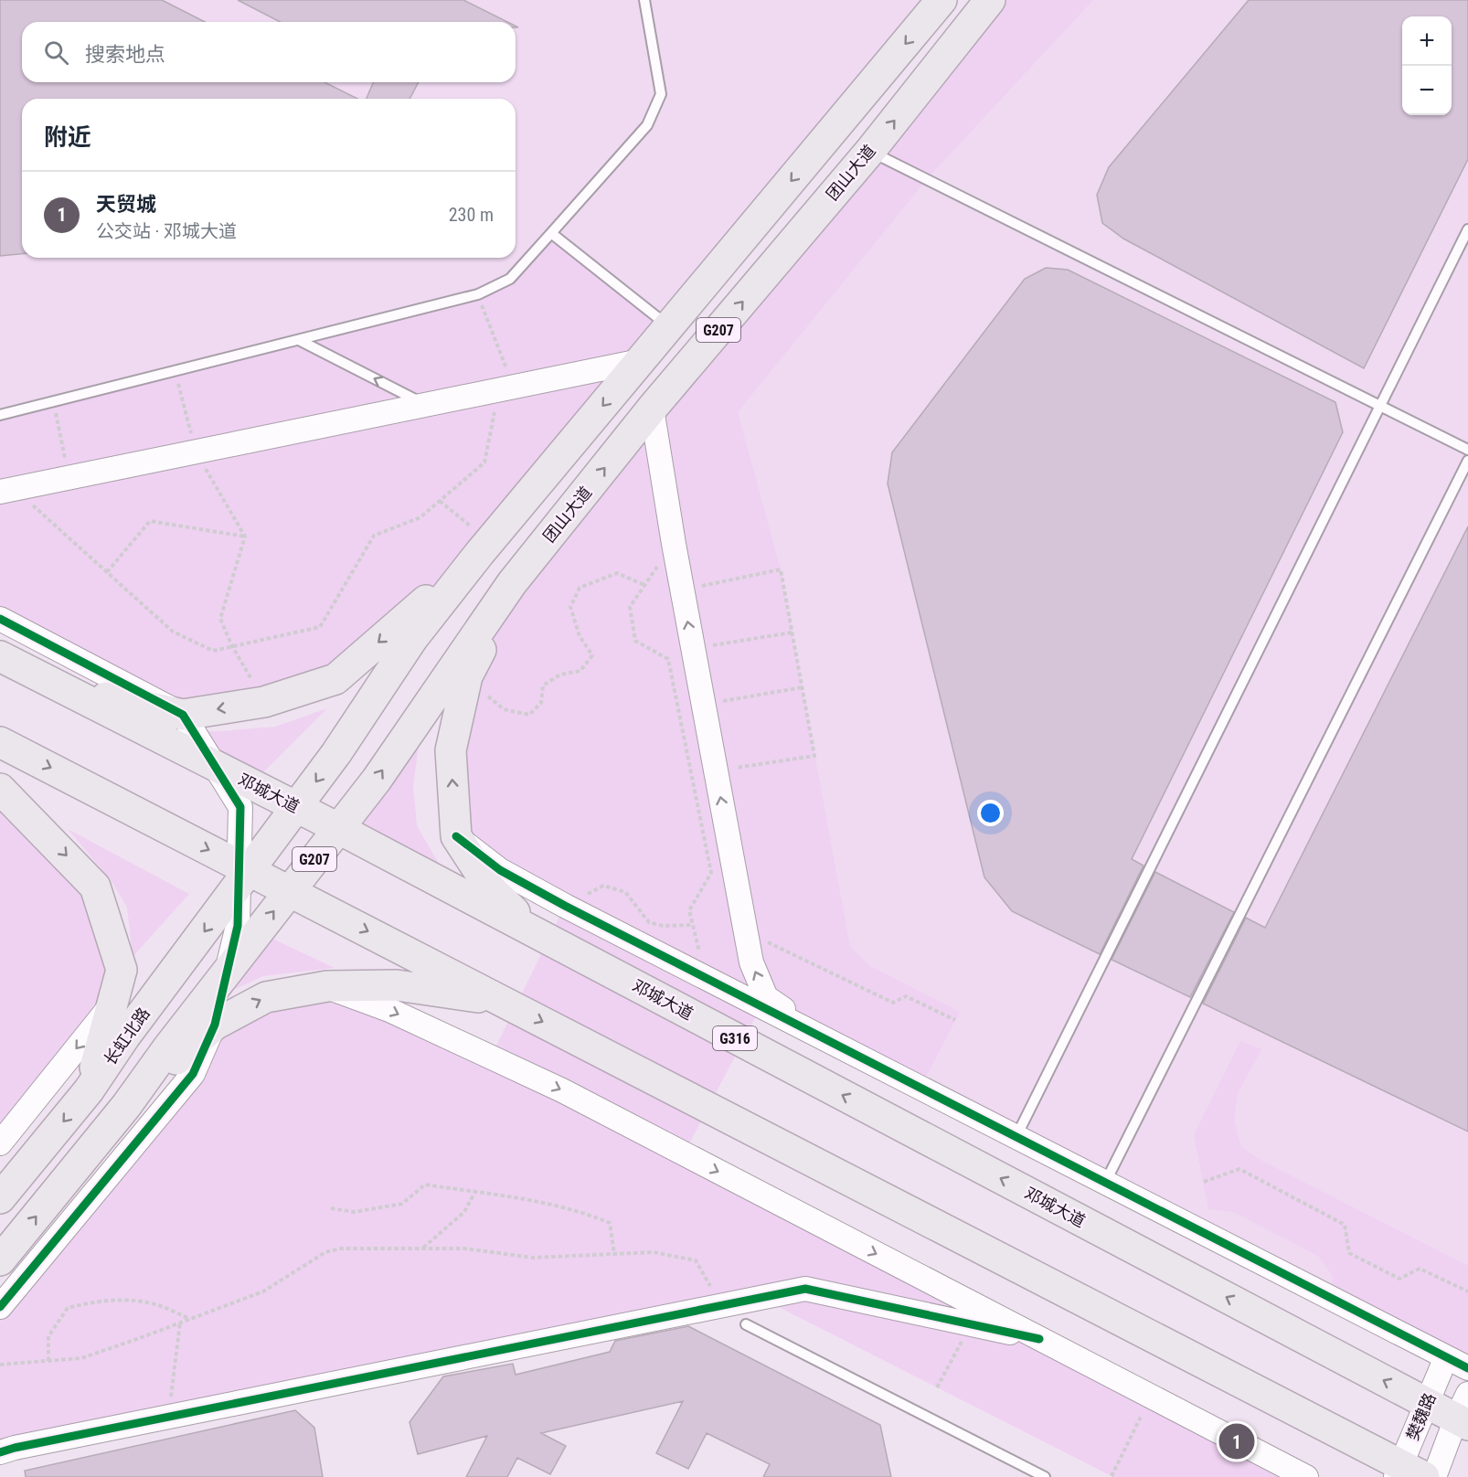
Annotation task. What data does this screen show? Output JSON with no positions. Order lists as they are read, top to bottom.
{
  "streets": {
    "highway": [
      "团山大道",
      "G207",
      "邓城大道",
      "长虹北路",
      "G316"
    ],
    "street": ["樊魏路"]
  },
  "crossings": [
    ["团山大道", "G207"],
    ["团山大道", "邓城大道"],
    ["G207", "邓城大道"],
    ["G207", "长虹北路"],
    ["邓城大道", "樊魏路"]
  ],
  "page": {
    "map_buttons": ["+", "−"],
    "search": "搜索地点",
    "heading": "附近",
    "list": [
      {
        "mark": "1",
        "name": "天贸城",
        "note": "公交站 · 邓城大道",
        "value": "230 m"
      }
    ],
    "pins": "1"
  }
}
